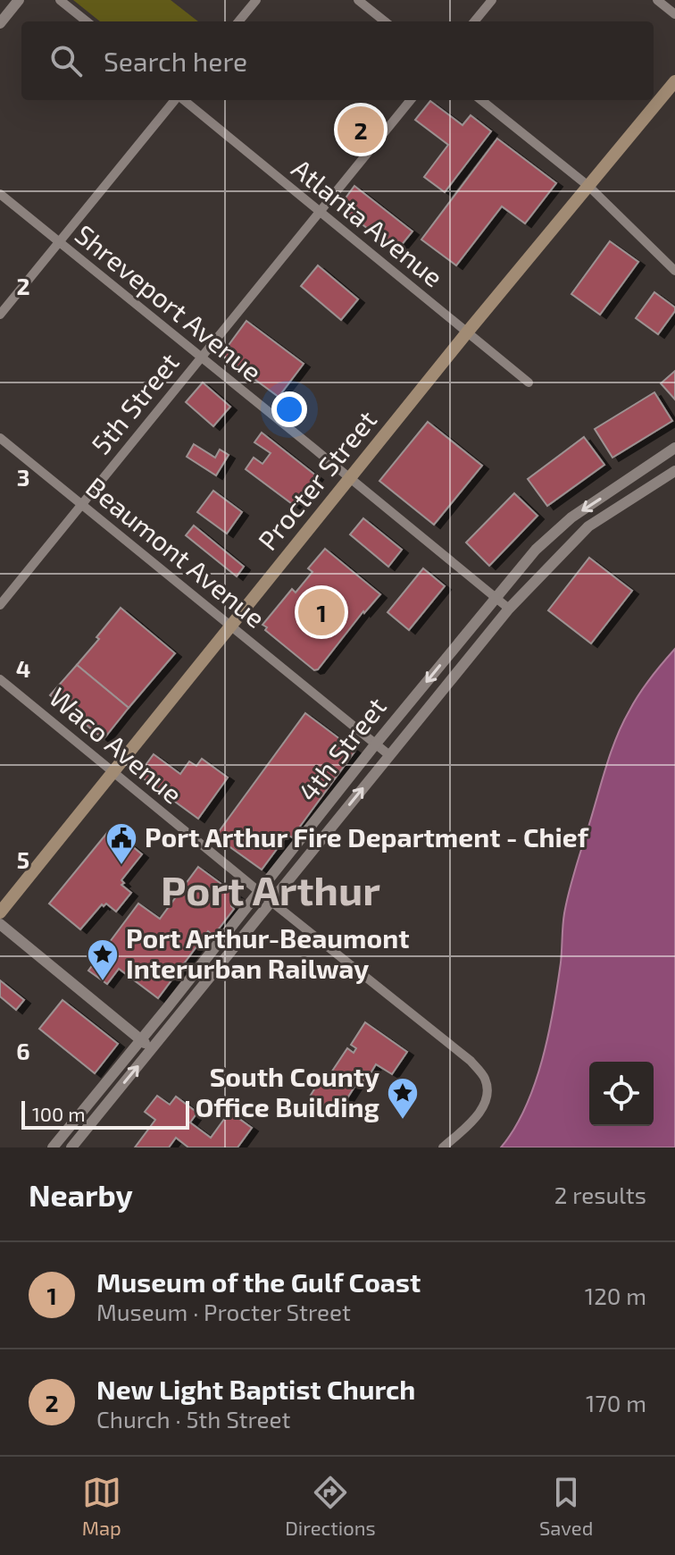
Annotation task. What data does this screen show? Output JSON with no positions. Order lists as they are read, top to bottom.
{
  "streets": {
    "main road": ["Procter Street"],
    "street": [
      "Atlanta Avenue",
      "Shreveport Avenue",
      "5th Street",
      "Beaumont Avenue",
      "Waco Avenue",
      "4th Street"
    ]
  },
  "crossings": [
    ["Atlanta Avenue", "5th Street"],
    ["Atlanta Avenue", "Procter Street"],
    ["Shreveport Avenue", "5th Street"],
    ["Shreveport Avenue", "Procter Street"],
    ["Shreveport Avenue", "4th Street"],
    ["5th Street", "Beaumont Avenue"],
    ["Procter Street", "Beaumont Avenue"],
    ["Procter Street", "Waco Avenue"],
    ["Beaumont Avenue", "4th Street"],
    ["Waco Avenue", "4th Street"]
  ],
  "districts": ["Port Arthur"],
  "places": {
    "public building": ["Port Arthur Fire Department - Chief"],
    "place": ["Port Arthur-Beaumont Interurban Railway", "South County Office Building"]
  },
  "scale_bar": "100 m",
  "page": {
    "search": "Search here",
    "pins": ["2", "1"],
    "scale": "100 m",
    "heading": ["Nearby", "2 results"],
    "list": [
      {
        "mark": "1",
        "name": "Museum of the Gulf Coast",
        "note": "Museum · Procter Street",
        "value": "120 m"
      },
      {
        "mark": "2",
        "name": "New Light Baptist Church",
        "note": "Church · 5th Street",
        "value": "170 m"
      }
    ],
    "nav": ["Map", "Directions", "Saved"]
  },
  "grid": {
    "rows": [
      "2",
      "3",
      "4",
      "5",
      "6"
    ]
  }
}
